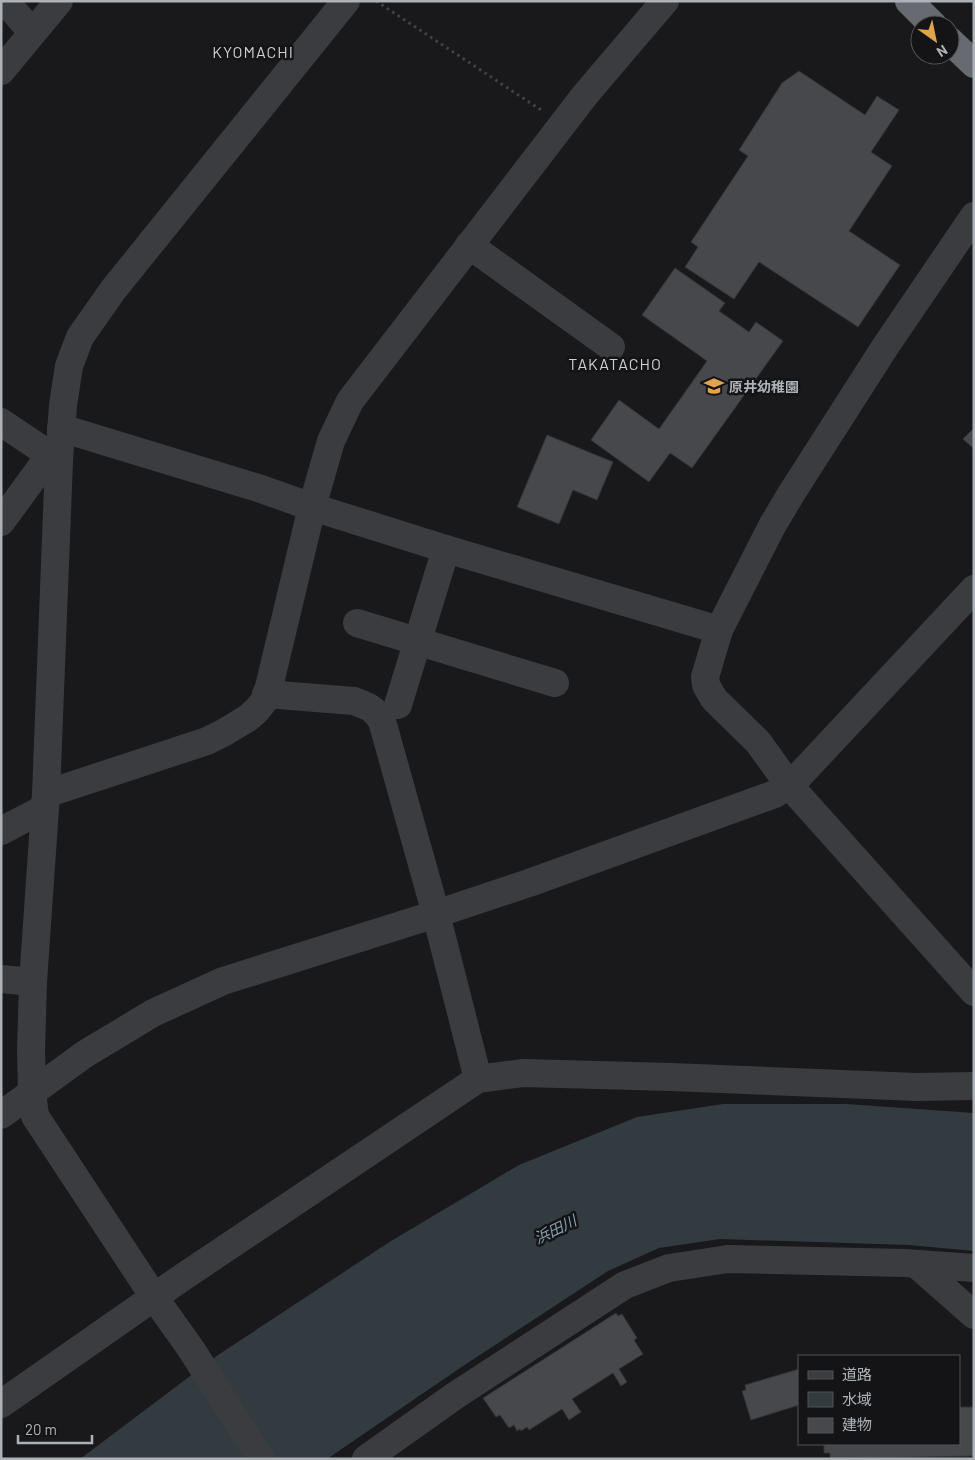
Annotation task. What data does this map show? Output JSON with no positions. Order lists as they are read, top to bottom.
{
  "districts": ["KYOMACHI", "TAKATACHO"],
  "water": ["浜田川"],
  "places": {
    "school or university": ["原井幼稚園"]
  },
  "legend": ["道路", "水域", "建物"],
  "scale_bar": "20 m",
  "north": "bottom right"
}
